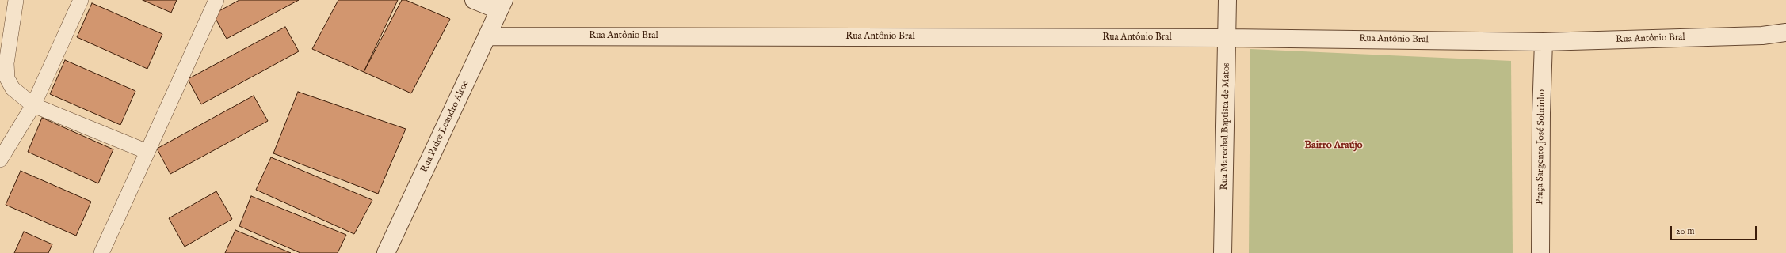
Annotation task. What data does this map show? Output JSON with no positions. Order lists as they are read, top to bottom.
{
  "streets": {
    "street": [
      "Rua Antônio Bral",
      "Rua Padre Leandro Altoe",
      "Rua Marechal Baptista de Matos",
      "Praça Sargento José Sobrinho"
    ]
  },
  "crossings": [
    ["Rua Antônio Bral", "Rua Padre Leandro Altoe"],
    ["Rua Antônio Bral", "Rua Marechal Baptista de Matos"],
    ["Rua Antônio Bral", "Praça Sargento José Sobrinho"]
  ],
  "districts": ["Bairro Araújo"],
  "scale_bar": "20 m"
}
